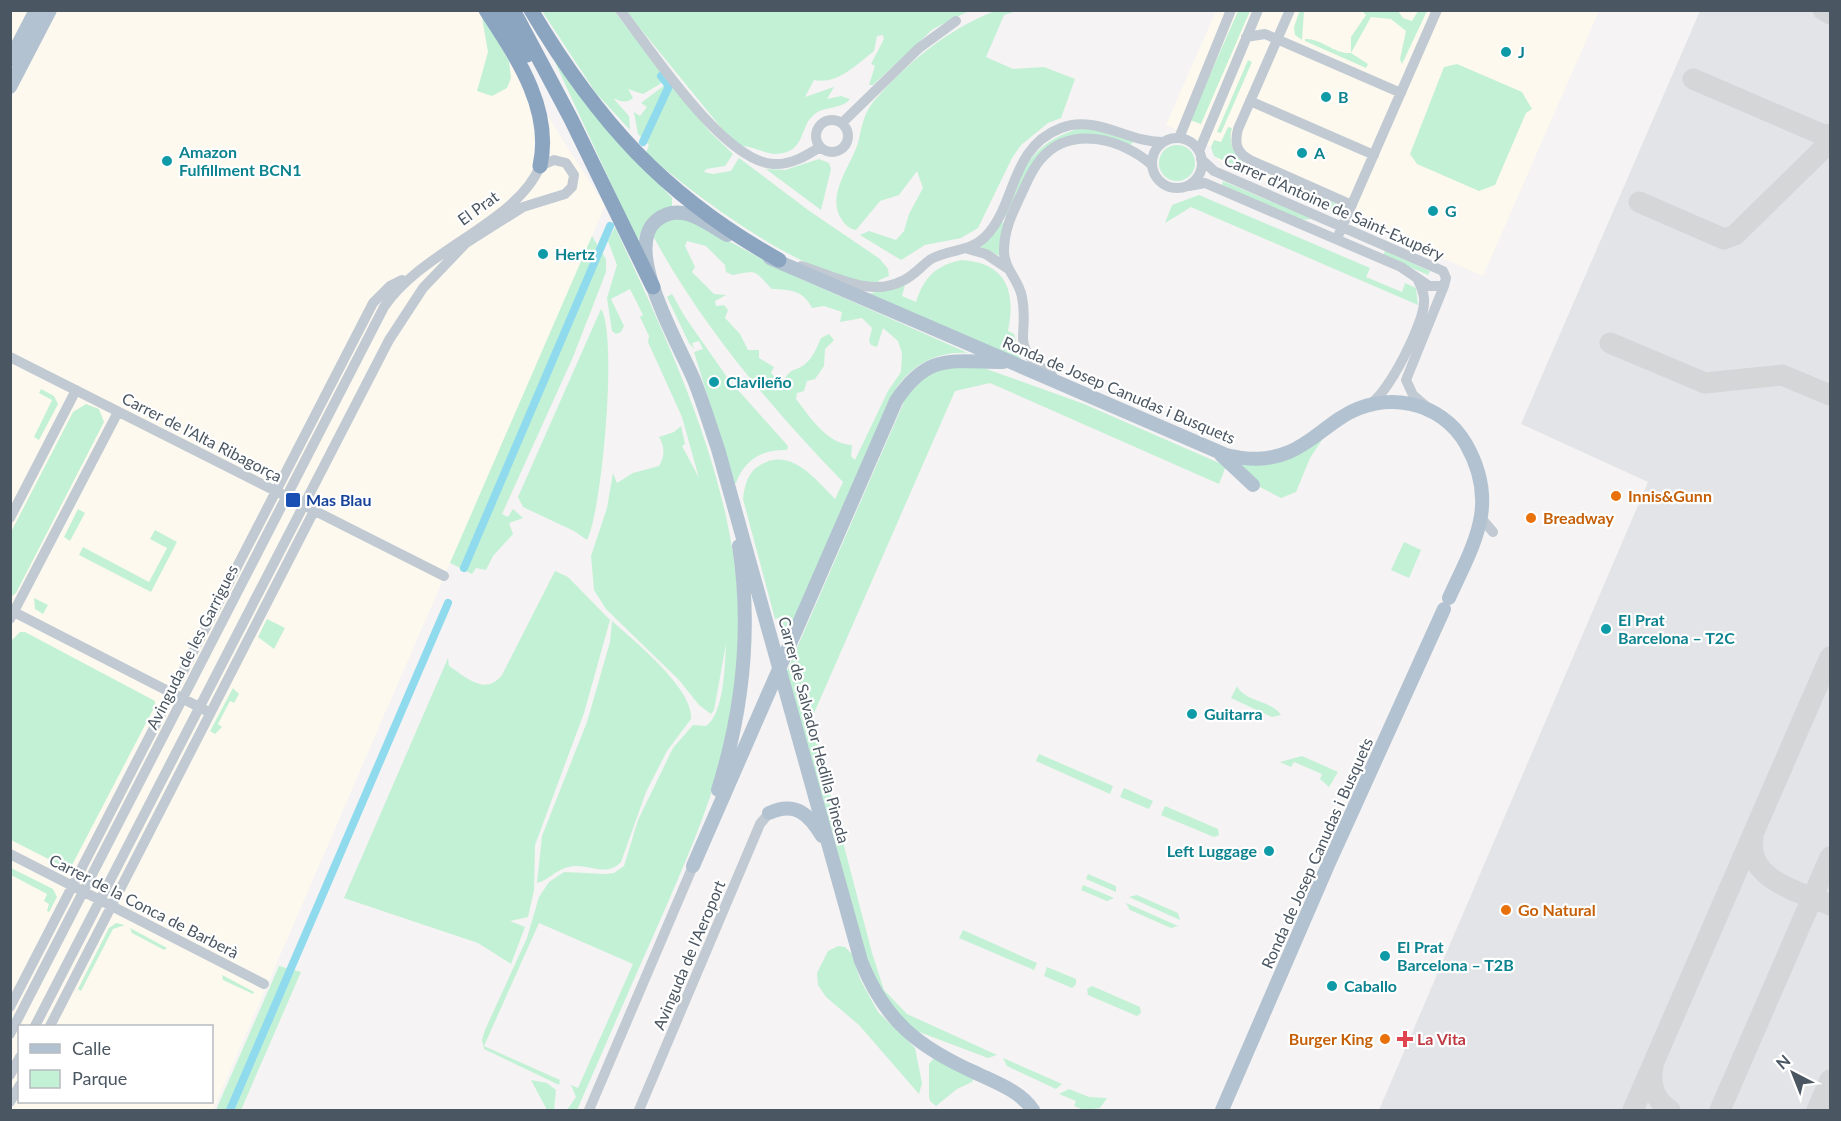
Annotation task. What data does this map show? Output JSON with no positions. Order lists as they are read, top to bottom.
{
  "streets": {
    "main road": ["Ronda de Josep Canudas i Busquets", "Carrer de Salvador Hedilla Pineda"],
    "street": [
      "Carrer d'Antoine de Saint-Exupéry",
      "El Prat",
      "Carrer de l'Alta Ribagorça",
      "Avinguda de les Garrigues",
      "Carrer de la Conca de Barberà",
      "Avinguda de l'Aeroport"
    ]
  },
  "crossings": [
    ["Carrer d'Antoine de Saint-Exupéry", "Ronda de Josep Canudas i Busquets"],
    ["El Prat", "Avinguda de les Garrigues"],
    ["Ronda de Josep Canudas i Busquets", "Carrer de Salvador Hedilla Pineda"],
    ["Carrer de l'Alta Ribagorça", "Avinguda de les Garrigues"],
    ["Avinguda de les Garrigues", "Carrer de la Conca de Barberà"]
  ],
  "places": {
    "other": [
      "J",
      "B",
      "A",
      "Amazon Fulfillment BCN1",
      "G",
      "Hertz",
      "Clavileño",
      "Innis&Gunn",
      "Breadway",
      "El Prat Barcelona – T2C",
      "Guitarra",
      "Left Luggage",
      "Go Natural",
      "El Prat Barcelona – T2B",
      "Caballo",
      "Burger King"
    ],
    "transit": ["Mas Blau"],
    "health": ["La Vita"]
  },
  "legend": ["Calle", "Parque"],
  "north": "top left"
}
